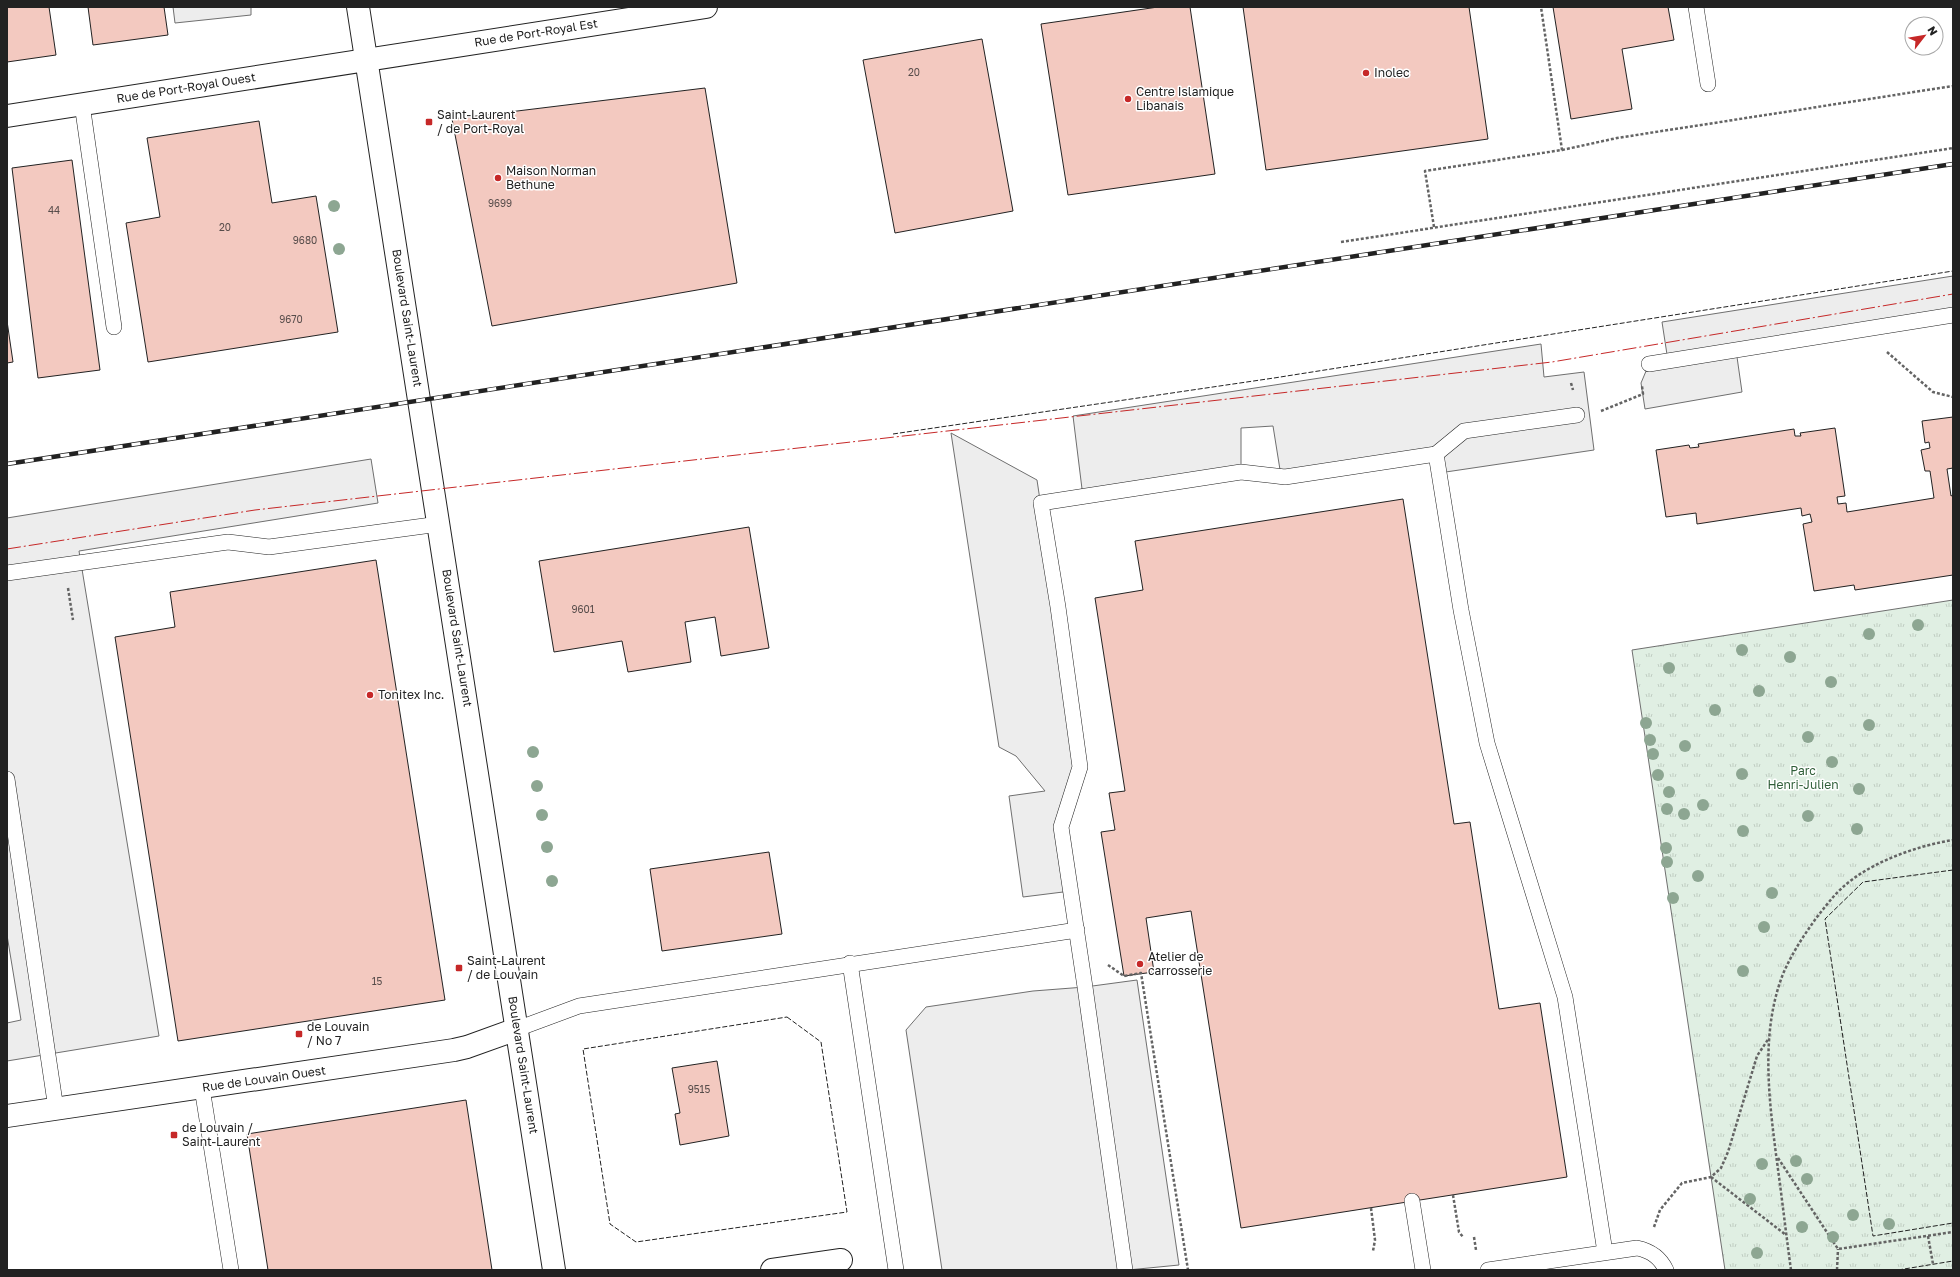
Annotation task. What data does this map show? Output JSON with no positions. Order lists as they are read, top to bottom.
{
  "streets": {
    "street": [
      "Rue de Port-Royal Est",
      "Rue de Port-Royal Ouest",
      "Boulevard Saint-Laurent",
      "Rue de Louvain Ouest"
    ]
  },
  "crossings": [
    ["Rue de Port-Royal Est", "Rue de Port-Royal Ouest"],
    ["Rue de Port-Royal Est", "Boulevard Saint-Laurent"],
    ["Rue de Port-Royal Ouest", "Boulevard Saint-Laurent"],
    ["Boulevard Saint-Laurent", "Rue de Louvain Ouest"]
  ],
  "parks": ["Parc Henri-Julien"],
  "places": {
    "other": [
      "Inolec",
      "Centre Islamique Libanais",
      "Maison Norman Bethune",
      "Tonitex Inc.",
      "Atelier de carrosserie"
    ],
    "transit": [
      "Saint-Laurent / de Port-Royal",
      "Saint-Laurent / de Louvain",
      "de Louvain / No 7",
      "de Louvain / Saint-Laurent"
    ]
  },
  "house_numbers": [
    "20",
    "9699",
    "44",
    "20",
    "9680",
    "9670",
    "9601",
    "15",
    "9515"
  ],
  "north": "top right"
}
